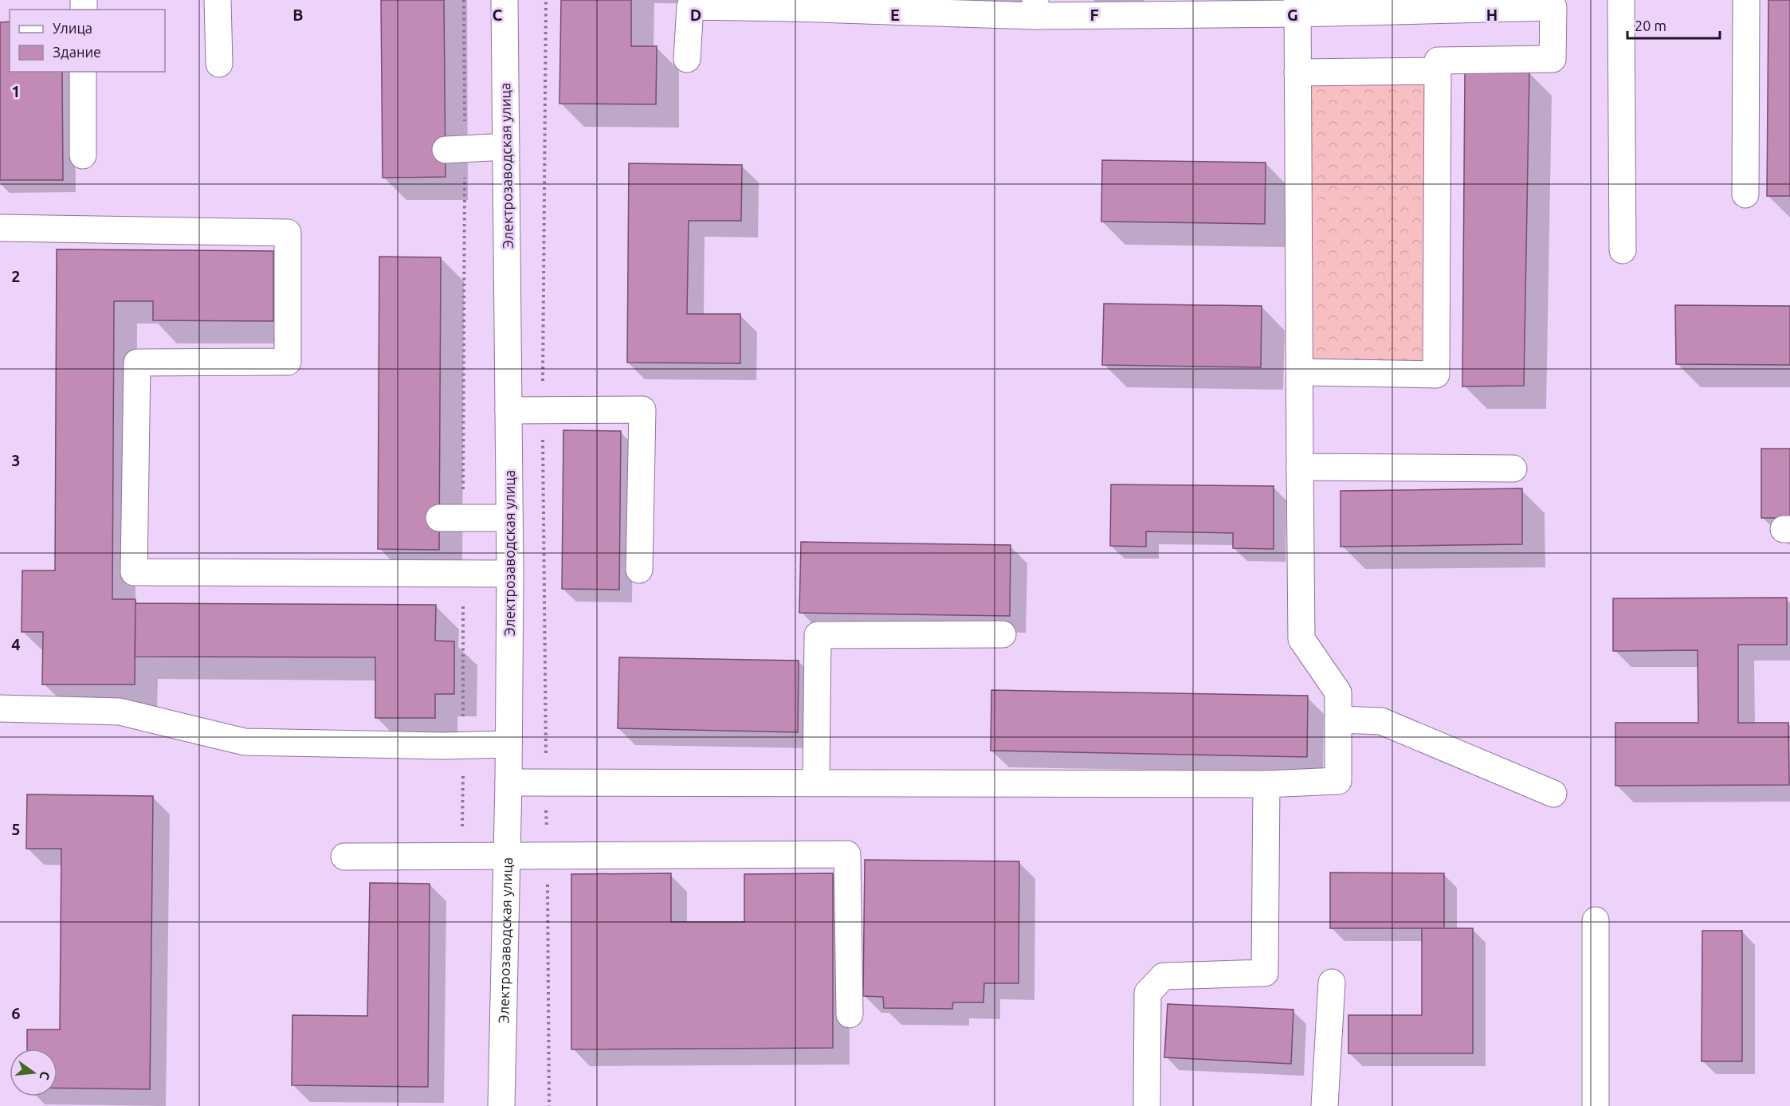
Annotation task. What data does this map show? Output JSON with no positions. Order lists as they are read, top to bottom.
{
  "streets": {
    "street": ["Электрозаводская улица"]
  },
  "legend": ["Улица", "Здание"],
  "scale_bar": "20 m",
  "north": "right",
  "grid": {
    "columns": [
      "B",
      "C",
      "D",
      "E",
      "F",
      "G",
      "H"
    ],
    "rows": [
      "1",
      "2",
      "3",
      "4",
      "5",
      "6"
    ]
  }
}
